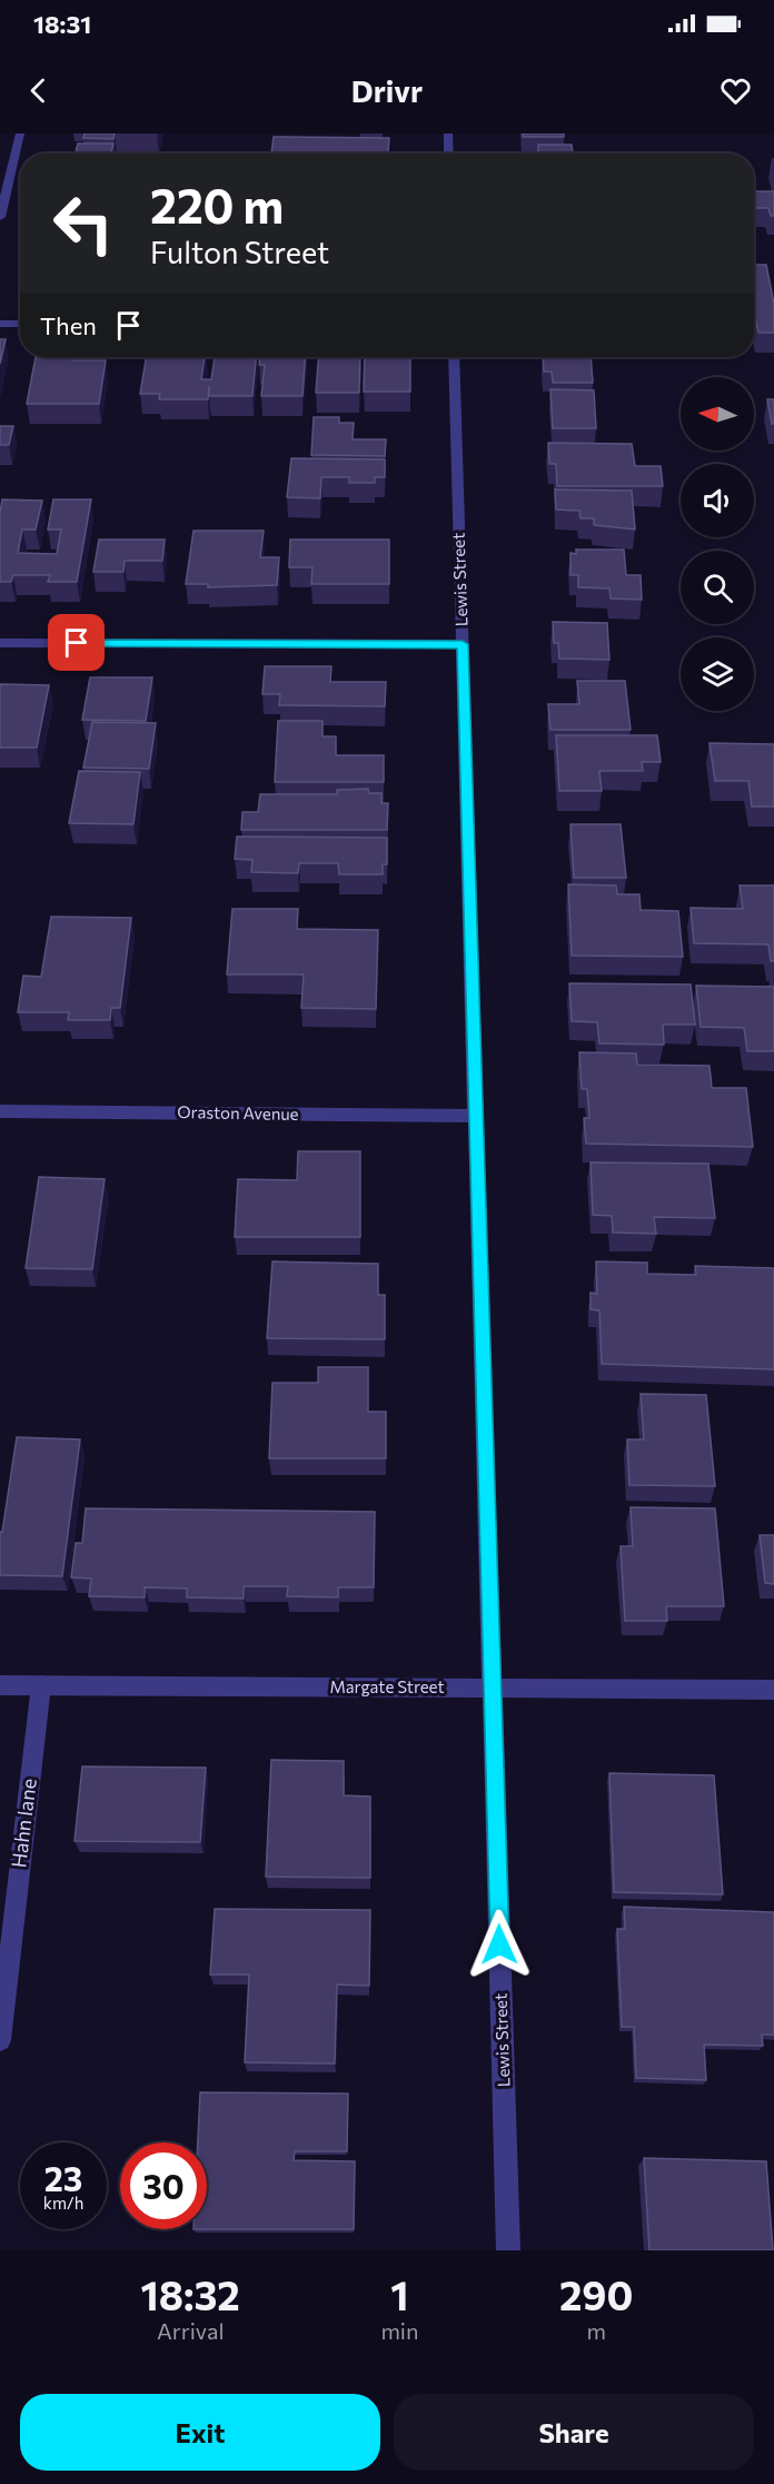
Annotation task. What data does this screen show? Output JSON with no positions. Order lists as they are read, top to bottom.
{
  "streets": {
    "street": [
      "Lewis Street",
      "Oraston Avenue",
      "Margate Street",
      "Hahn lane"
    ]
  },
  "crossings": [
    ["Lewis Street", "Oraston Avenue"],
    ["Lewis Street", "Margate Street"],
    ["Margate Street", "Hahn lane"]
  ],
  "north": "left",
  "page": {
    "status": "18:31",
    "header": "Drivr",
    "turn": ["220 m", "Fulton Street"],
    "then": "Then",
    "speed": "23 km/h",
    "limit": "30",
    "eta": [
      "18:32",
      "Arrival",
      "1",
      "min",
      "290",
      "m"
    ],
    "buttons": ["Exit", "Share"]
  }
}
